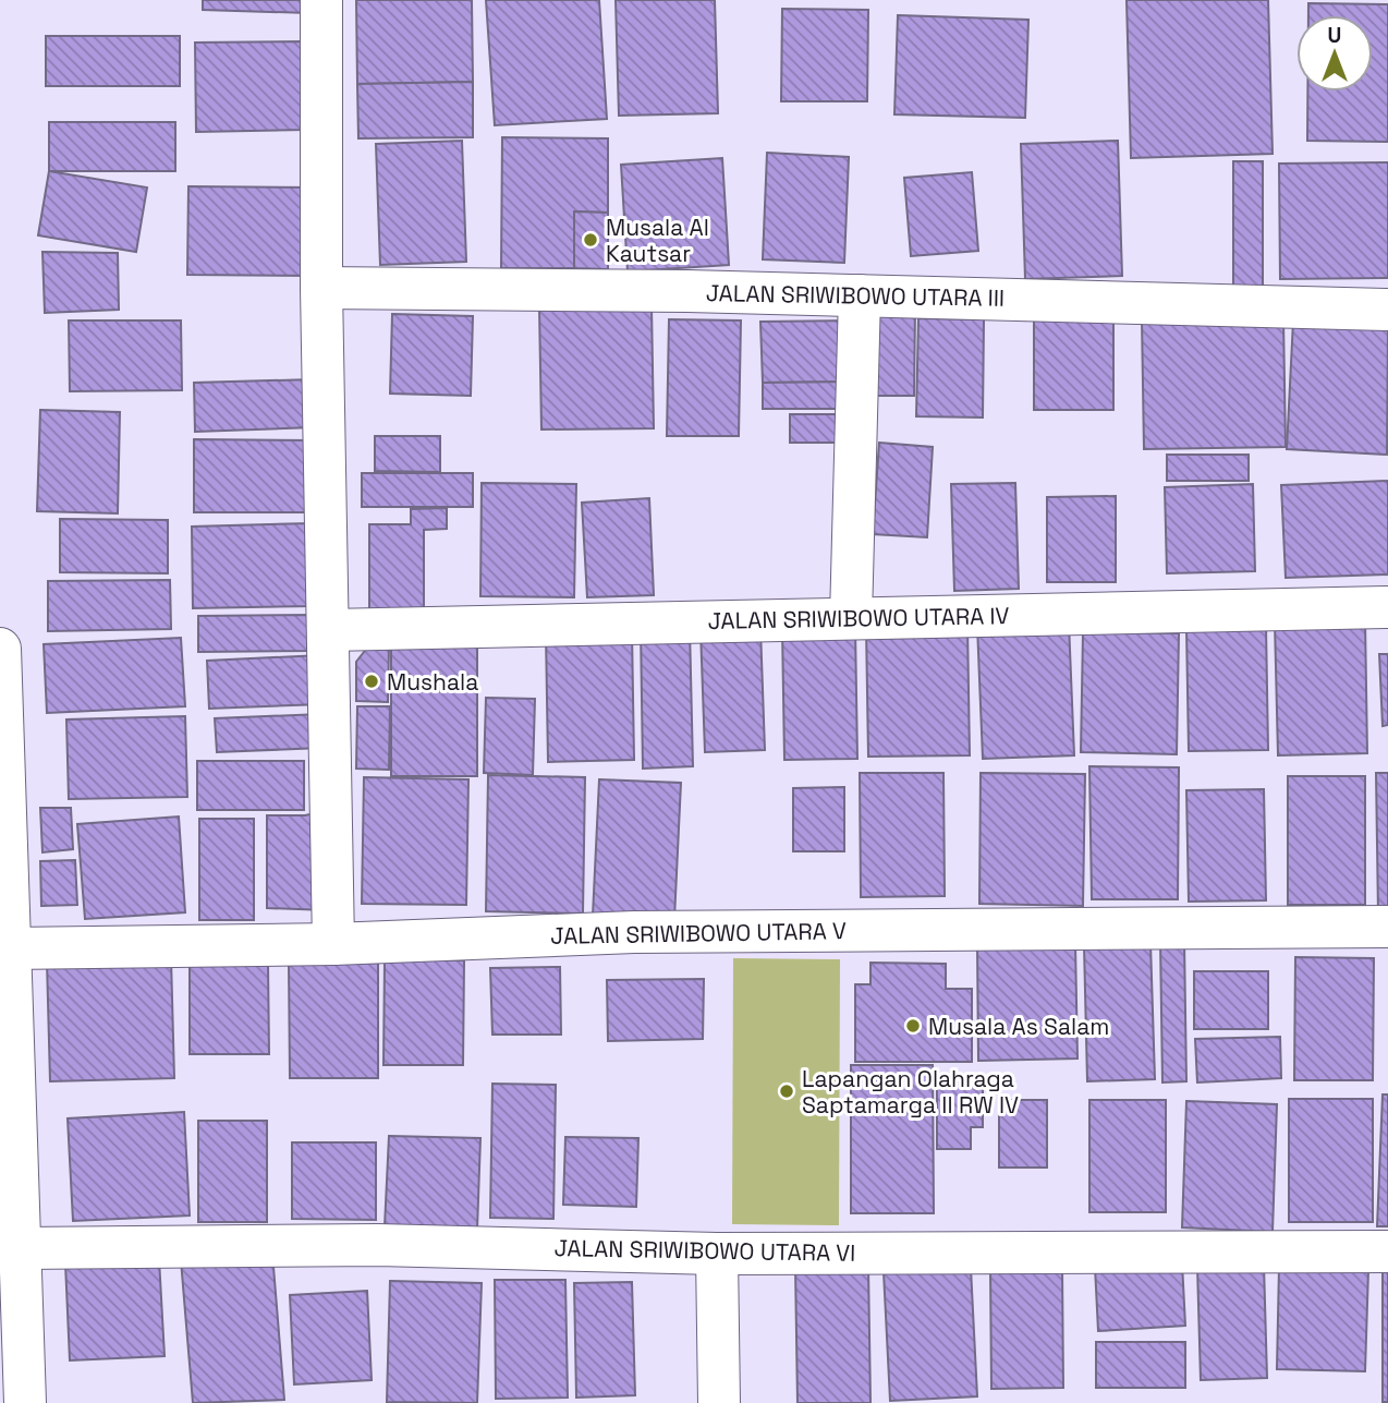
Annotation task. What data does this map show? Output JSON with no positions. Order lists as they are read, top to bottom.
{
  "streets": {
    "street": [
      "JALAN SRIWIBOWO UTARA III",
      "JALAN SRIWIBOWO UTARA IV",
      "JALAN SRIWIBOWO UTARA V",
      "JALAN SRIWIBOWO UTARA VI"
    ]
  },
  "places": [
    "Musala Al Kautsar",
    "Mushala",
    "Musala As Salam",
    "Lapangan Olahraga Saptamarga II RW IV"
  ],
  "north": "top"
}
